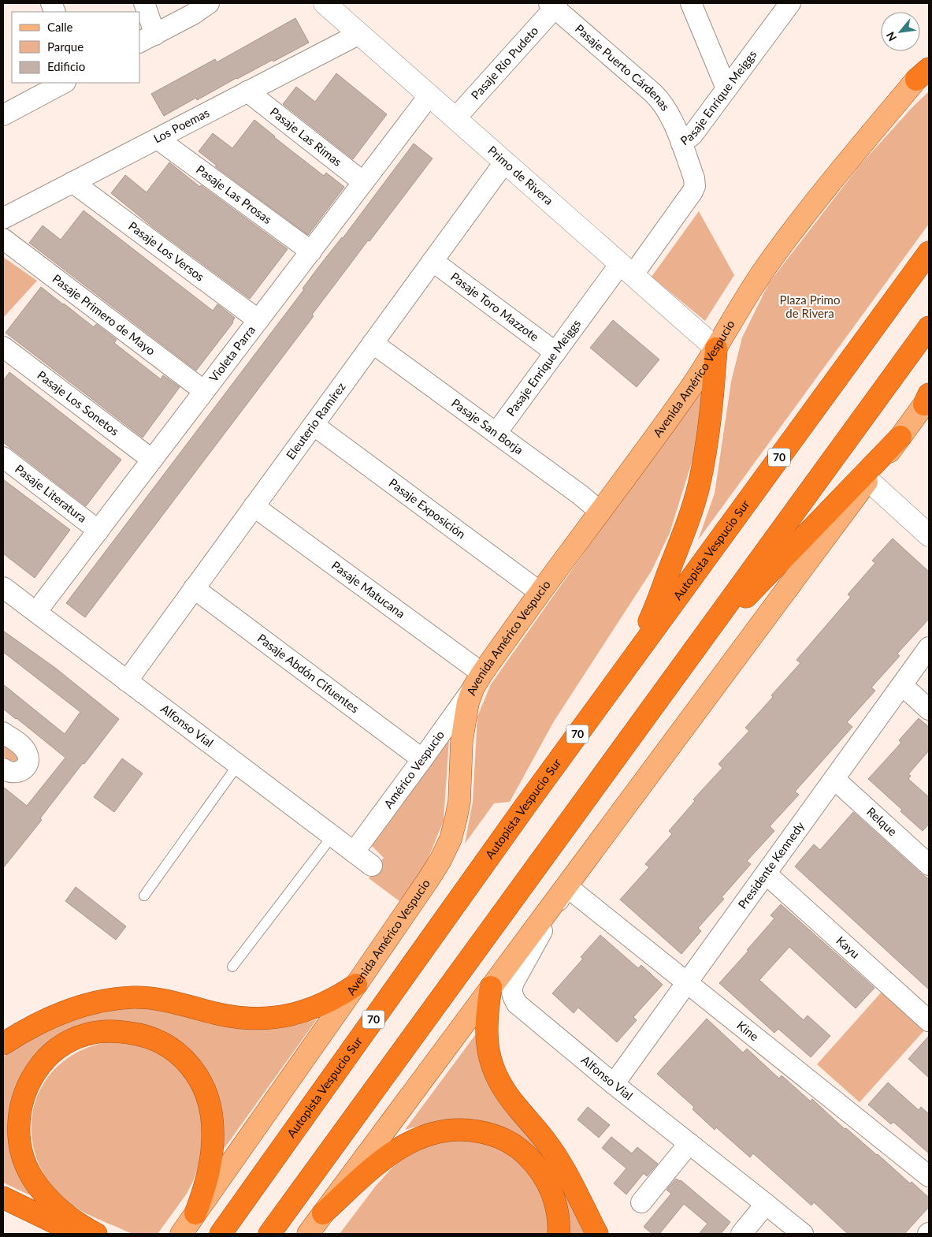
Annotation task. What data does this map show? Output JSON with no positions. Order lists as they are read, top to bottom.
{
  "streets": {
    "highway": ["70", "Autopista Vespucio Sur"],
    "main road": ["Avenida Américo Vespucio"],
    "street": [
      "Pasaje Río Pudeto",
      "Pasaje Puerto Cárdenas",
      "Pasaje Enrique Meiggs",
      "Los Poemas",
      "Pasaje Las Rimas",
      "Primo de Rivera",
      "Pasaje Las Prosas",
      "Pasaje Los Versos",
      "Pasaje Toro Mazzote",
      "Pasaje Primero de Mayo",
      "Violeta Parra",
      "Pasaje Los Sonetos",
      "Eleuterio Ramírez",
      "Pasaje San Borja",
      "Pasaje Literatura",
      "Pasaje Exposición",
      "Pasaje Matucana",
      "Pasaje Abdón Cifuentes",
      "Alfonso Vial",
      "Américo Vespucio",
      "Relque",
      "Presidente Kennedy",
      "Kayu",
      "Kine"
    ]
  },
  "crossings": [
    ["Pasaje Río Pudeto", "Pasaje Puerto Cárdenas"],
    ["Pasaje Río Pudeto", "Primo de Rivera"],
    ["Pasaje Puerto Cárdenas", "Pasaje Enrique Meiggs"],
    ["Pasaje Enrique Meiggs", "Primo de Rivera"],
    ["Pasaje Enrique Meiggs", "Pasaje Toro Mazzote"],
    ["Pasaje Enrique Meiggs", "Pasaje San Borja"],
    ["Los Poemas", "Pasaje Las Rimas"],
    ["Los Poemas", "Primo de Rivera"],
    ["Los Poemas", "Pasaje Las Prosas"],
    ["Los Poemas", "Pasaje Los Versos"],
    ["Pasaje Las Rimas", "Violeta Parra"],
    ["Primo de Rivera", "Violeta Parra"],
    ["Primo de Rivera", "Avenida Américo Vespucio"],
    ["Primo de Rivera", "Eleuterio Ramírez"],
    ["Pasaje Las Prosas", "Violeta Parra"],
    ["Pasaje Los Versos", "Violeta Parra"],
    ["Pasaje Toro Mazzote", "Eleuterio Ramírez"],
    ["Pasaje Primero de Mayo", "Violeta Parra"],
    ["Violeta Parra", "Pasaje Los Sonetos"],
    ["Violeta Parra", "Pasaje Literatura"],
    ["Violeta Parra", "Alfonso Vial"],
    ["Avenida Américo Vespucio", "Pasaje San Borja"],
    ["Avenida Américo Vespucio", "Pasaje Exposición"],
    ["Avenida Américo Vespucio", "Pasaje Matucana"],
    ["Avenida Américo Vespucio", "Américo Vespucio"],
    ["Eleuterio Ramírez", "Pasaje San Borja"],
    ["Eleuterio Ramírez", "Pasaje Exposición"],
    ["Eleuterio Ramírez", "Pasaje Matucana"],
    ["Eleuterio Ramírez", "Pasaje Abdón Cifuentes"],
    ["Eleuterio Ramírez", "Alfonso Vial"],
    ["Pasaje Matucana", "Américo Vespucio"],
    ["Pasaje Abdón Cifuentes", "Américo Vespucio"],
    ["Alfonso Vial", "Américo Vespucio"],
    ["Alfonso Vial", "Presidente Kennedy"],
    ["Alfonso Vial", "Kine"],
    ["Relque", "Presidente Kennedy"],
    ["Presidente Kennedy", "Kayu"],
    ["Presidente Kennedy", "Kine"]
  ],
  "parks": ["Plaza Primo de Rivera"],
  "legend": ["Calle", "Parque", "Edificio"],
  "north": "bottom left"
}
